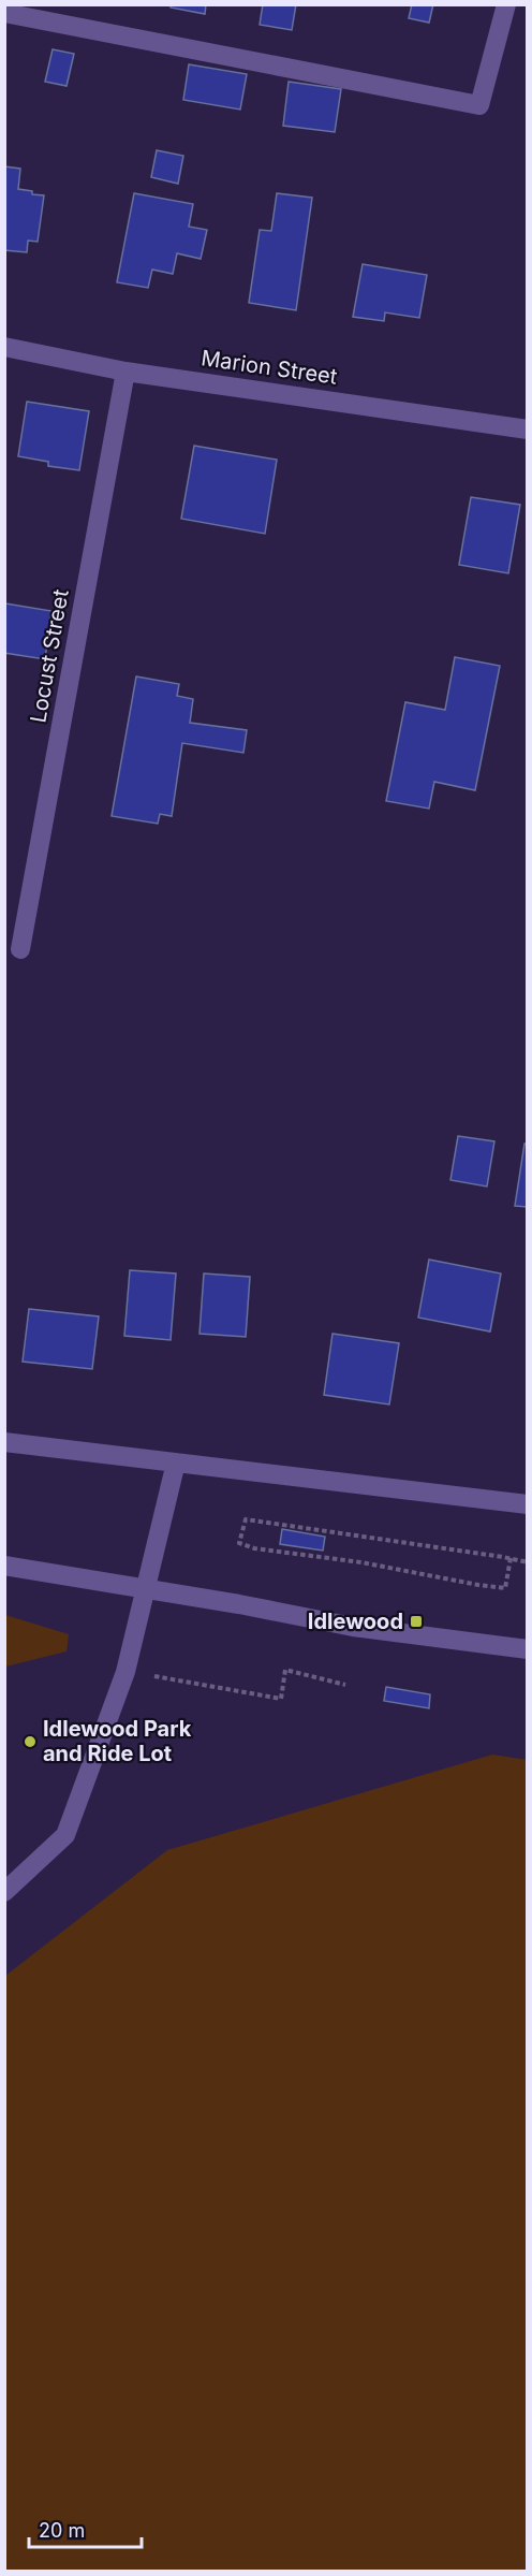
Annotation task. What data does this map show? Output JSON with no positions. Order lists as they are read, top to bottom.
{
  "streets": {
    "street": ["Marion Street", "Locust Street"]
  },
  "crossings": [
    ["Marion Street", "Locust Street"]
  ],
  "places": {
    "transit": ["Idlewood"],
    "other": ["Idlewood Park and Ride Lot"]
  },
  "scale_bar": "20 m"
}
